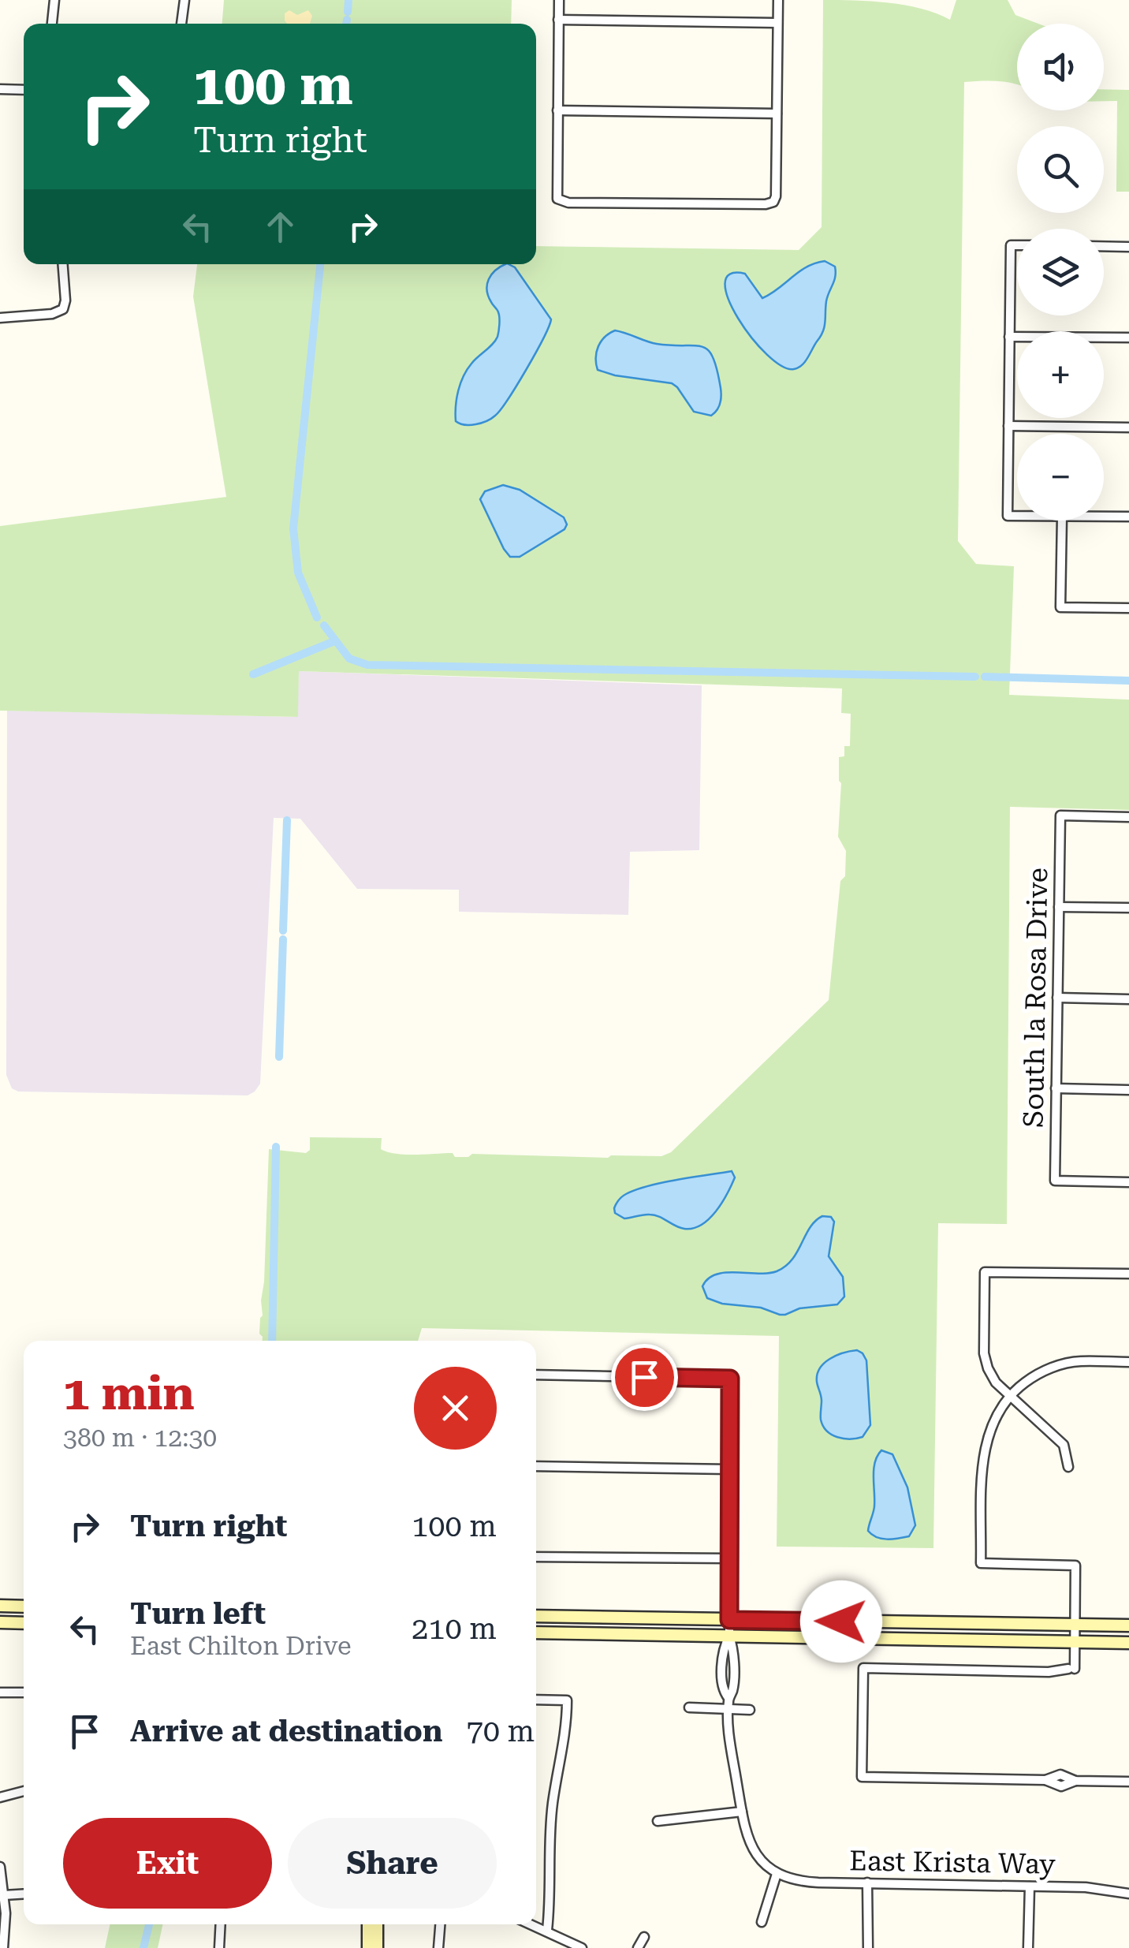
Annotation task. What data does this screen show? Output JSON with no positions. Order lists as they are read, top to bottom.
{
  "streets": {
    "street": ["South la Rosa Drive", "East Krista Way"]
  },
  "page": {
    "map_buttons": ["+", "−"],
    "turn": ["100 m", "Turn right"],
    "heading": ["1 min", "380 m · 12:30"],
    "list": [
      {
        "name": "Turn right",
        "value": "100 m"
      },
      {
        "name": "Turn left",
        "note": "East Chilton Drive",
        "value": "210 m"
      },
      {
        "name": "Arrive at destination",
        "value": "70 m"
      }
    ],
    "buttons": ["Exit", "Share"]
  }
}
